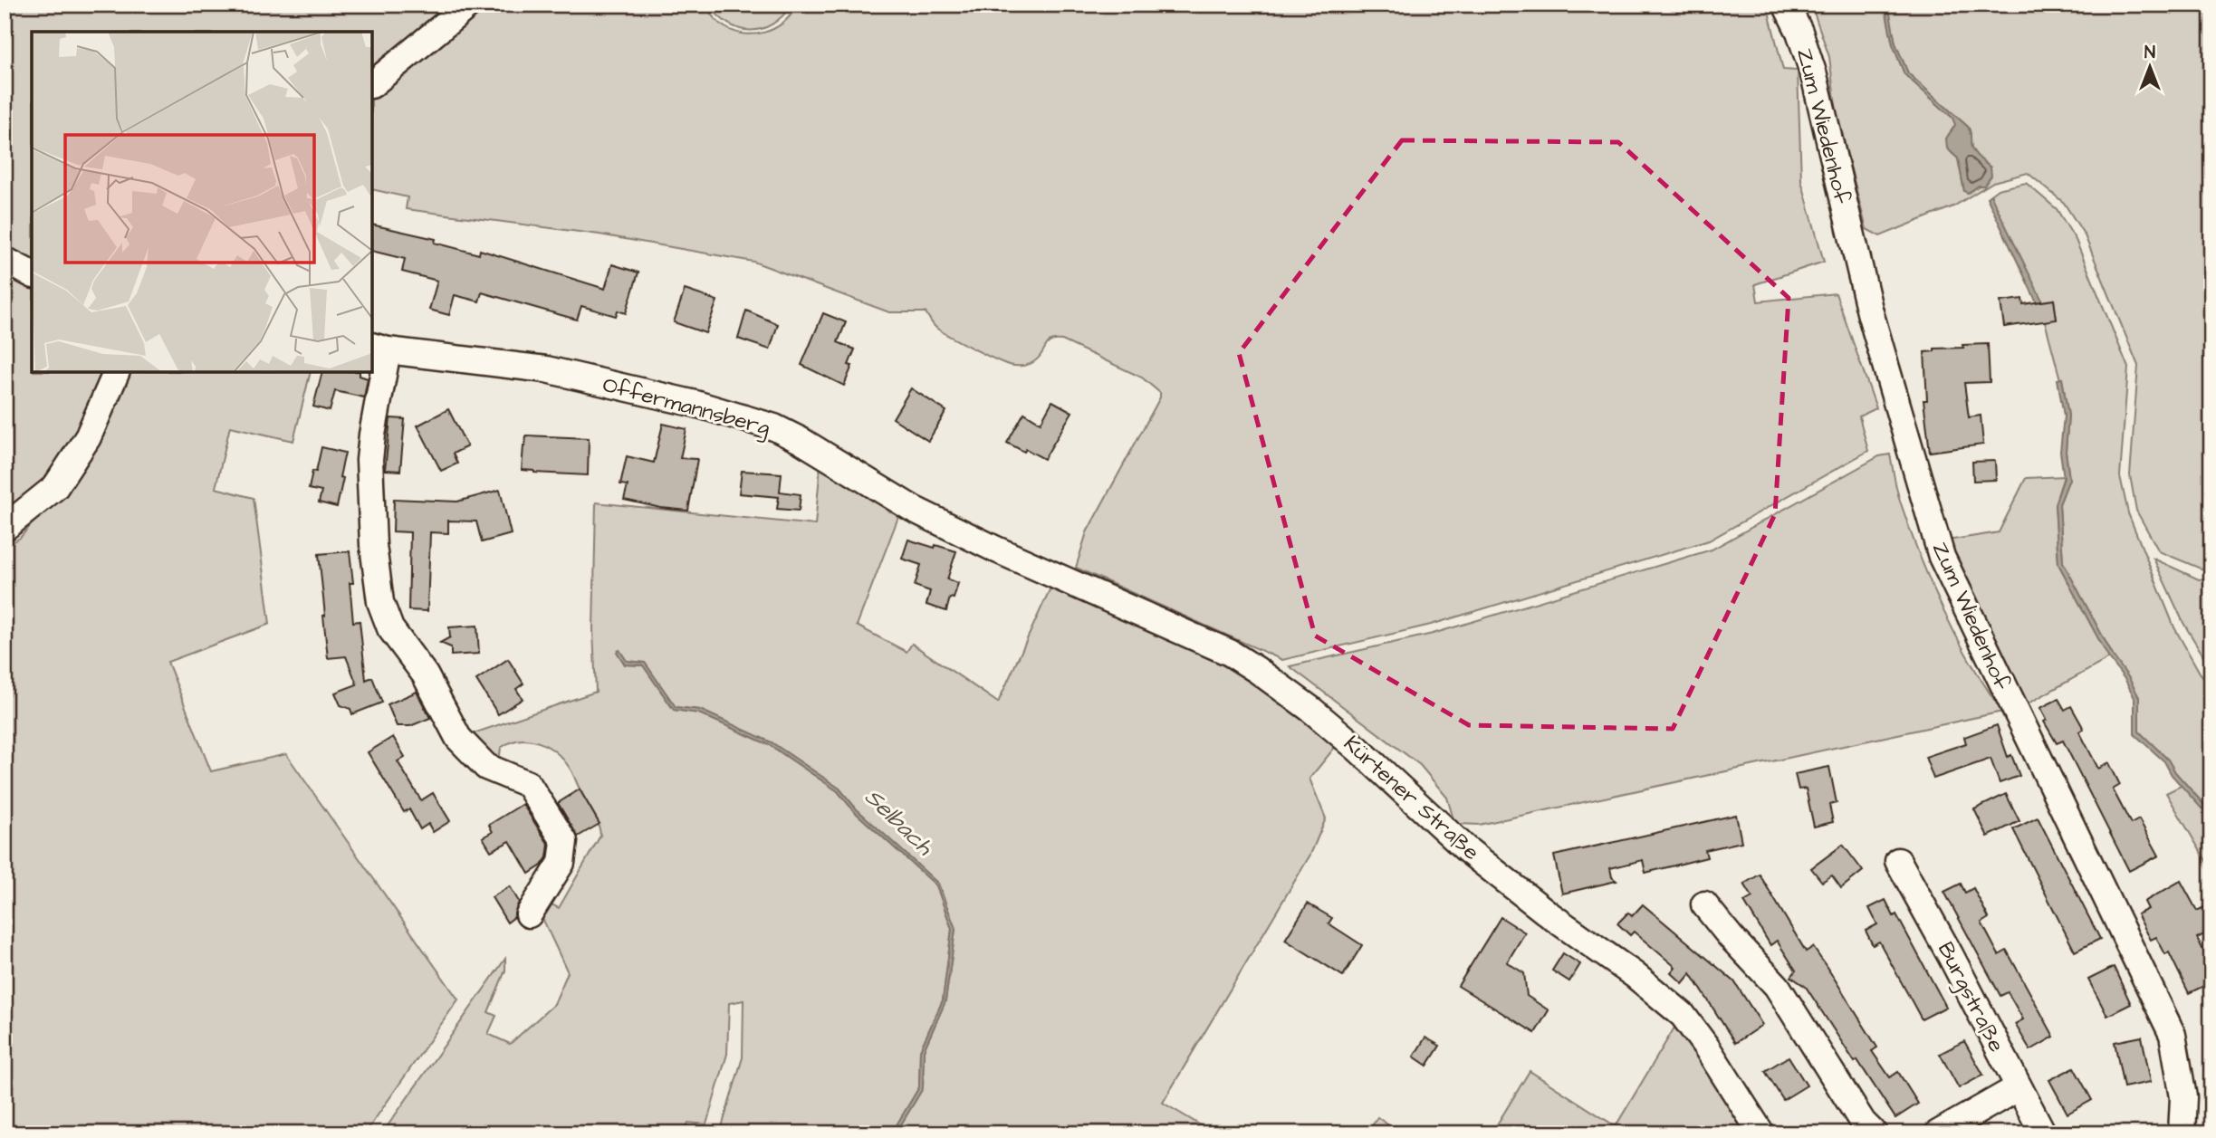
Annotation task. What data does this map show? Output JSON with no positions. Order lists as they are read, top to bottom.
{
  "streets": {
    "street": [
      "Zum Wiedenhof",
      "Offermannsberg",
      "Kürtener Straße",
      "Burgstraße"
    ]
  },
  "crossings": [
    ["Offermannsberg", "Kürtener Straße"]
  ],
  "water": ["Selbach"],
  "north": "top"
}
